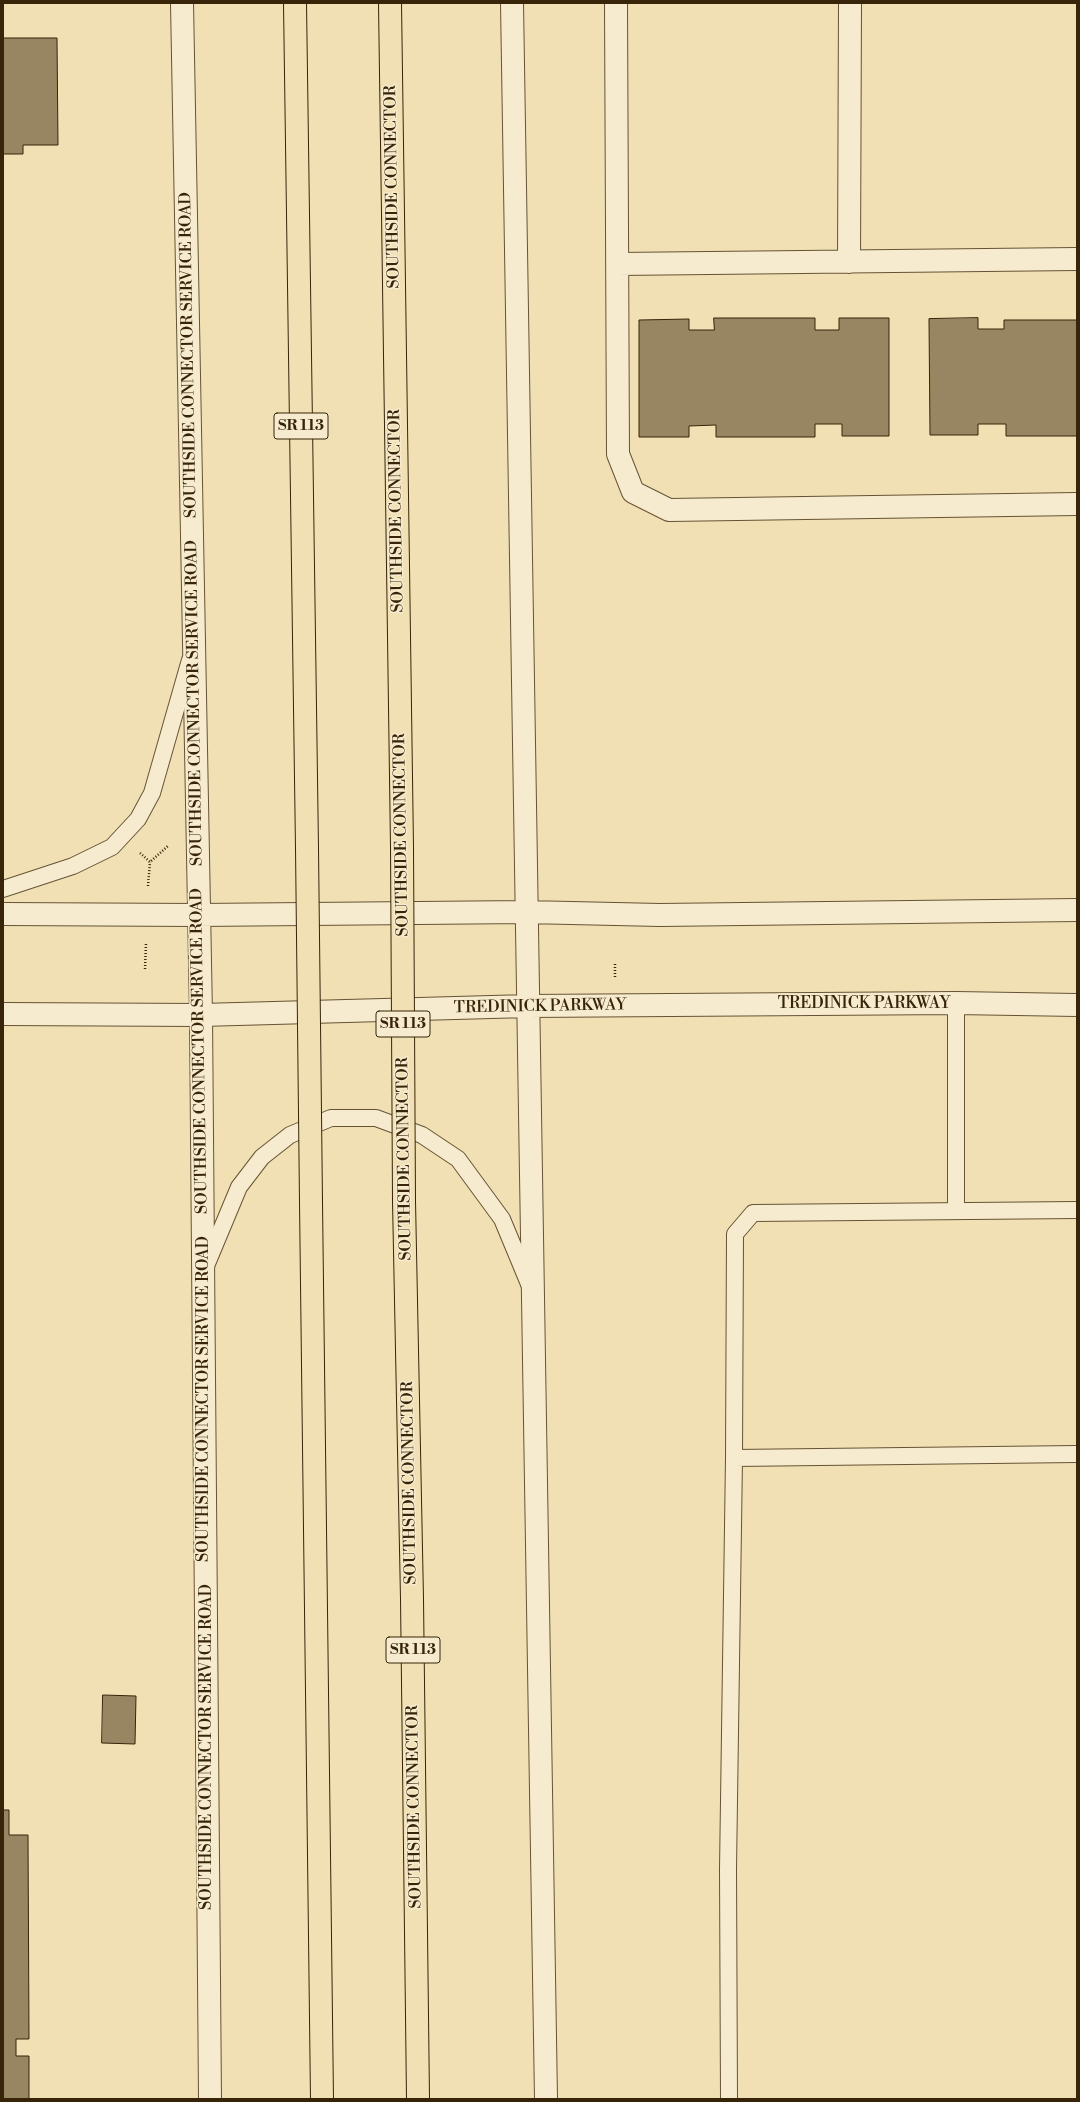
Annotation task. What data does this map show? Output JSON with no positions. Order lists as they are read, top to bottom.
{
  "streets": {
    "highway": ["SOUTHSIDE CONNECTOR", "SR 113"],
    "street": ["SOUTHSIDE CONNECTOR SERVICE ROAD", "TREDINICK PARKWAY"]
  },
  "crossings": [
    ["SOUTHSIDE CONNECTOR SERVICE ROAD", "TREDINICK PARKWAY"]
  ]
}
